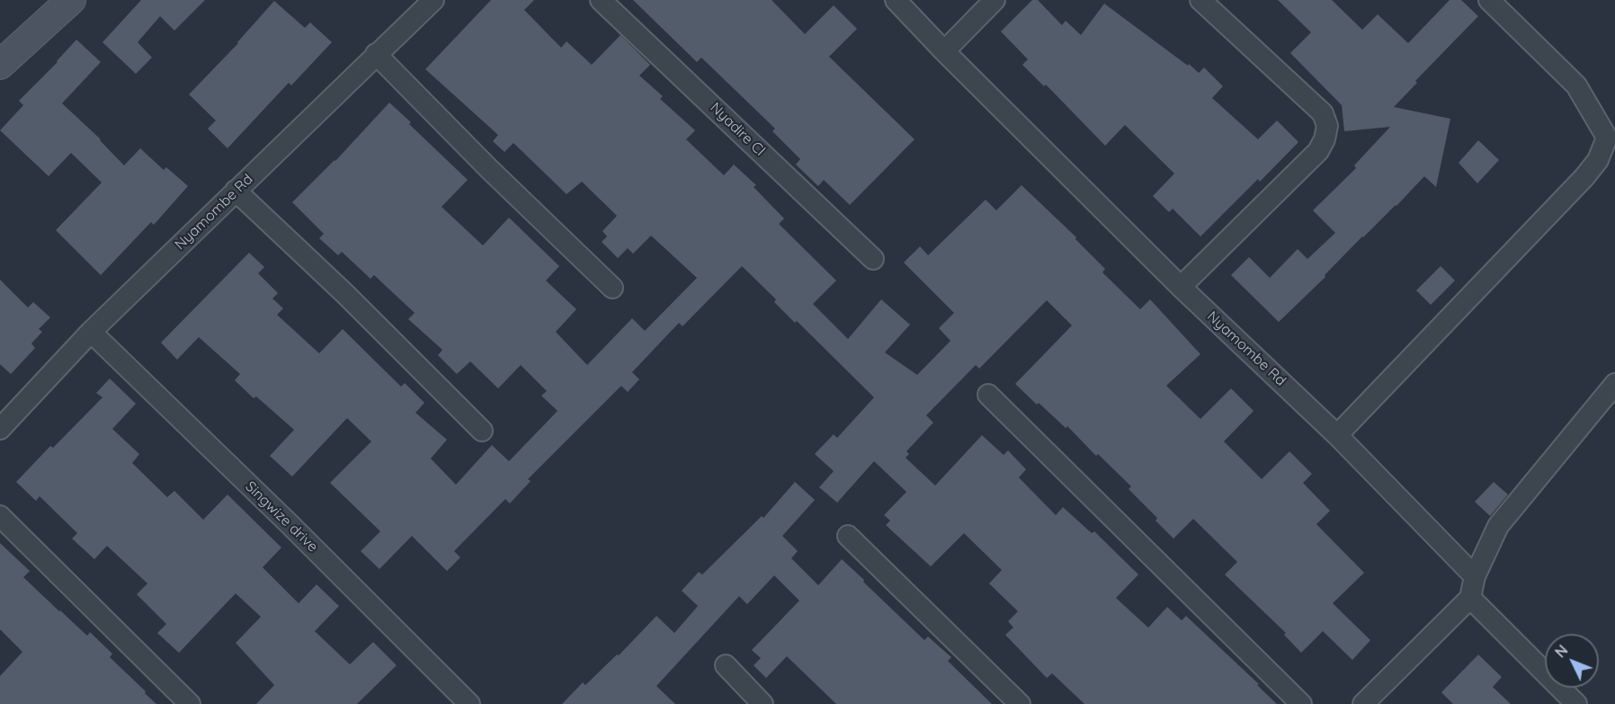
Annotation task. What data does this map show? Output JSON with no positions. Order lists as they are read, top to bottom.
{
  "streets": {
    "street": ["Nyadire Cl", "Nyamombe Rd", "Singwize drive"]
  },
  "crossings": [
    ["Nyamombe Rd", "Singwize drive"]
  ],
  "north": "top left"
}
